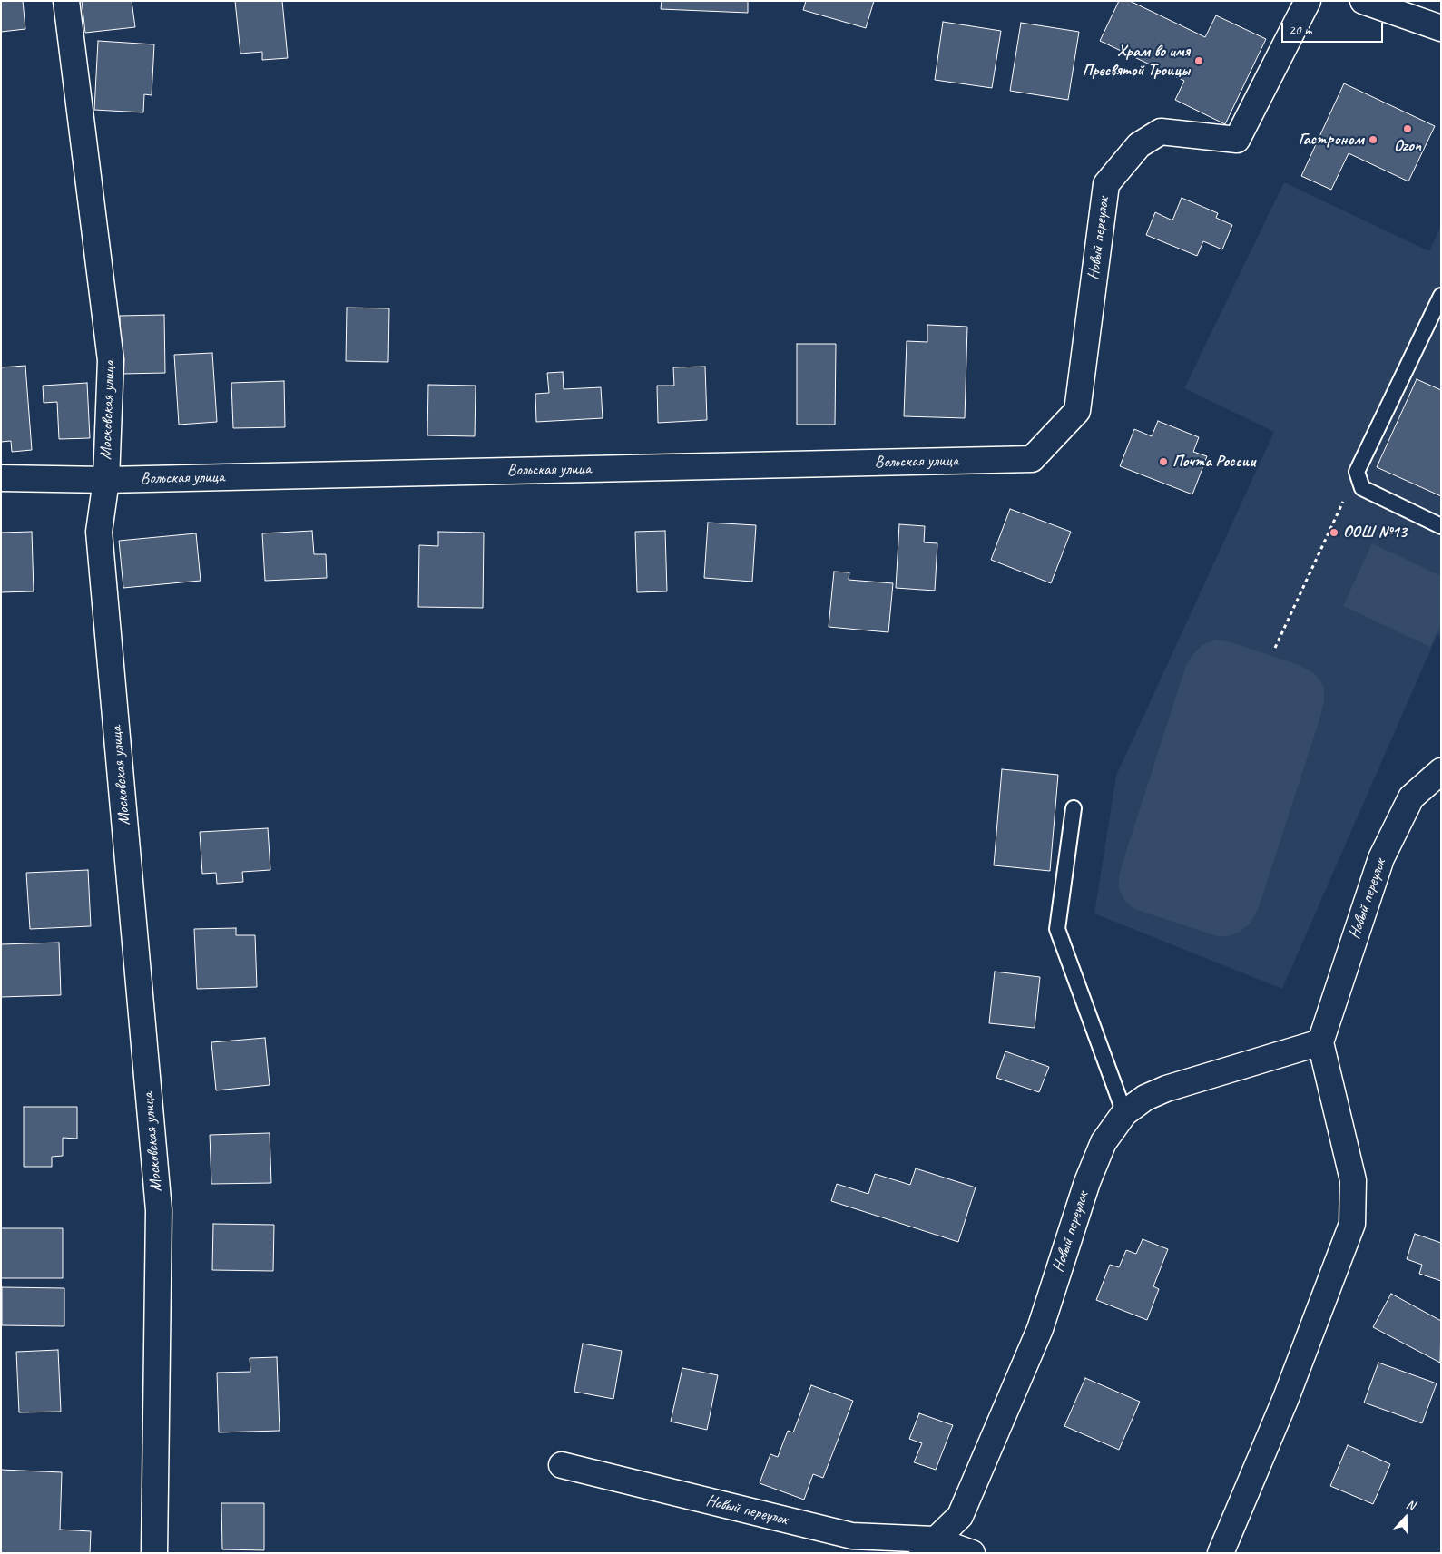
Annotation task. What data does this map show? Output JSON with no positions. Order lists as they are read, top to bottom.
{
  "streets": {
    "street": ["Новый переулок", "Московская улица", "Вольская улица"]
  },
  "crossings": [
    ["Новый переулок", "Вольская улица"],
    ["Московская улица", "Вольская улица"]
  ],
  "places": [
    "Храм во имя Пресвятой Троицы",
    "Ozon",
    "Гастроном",
    "Почта России",
    "ООШ №13"
  ],
  "scale_bar": "20 m",
  "north": "top"
}
